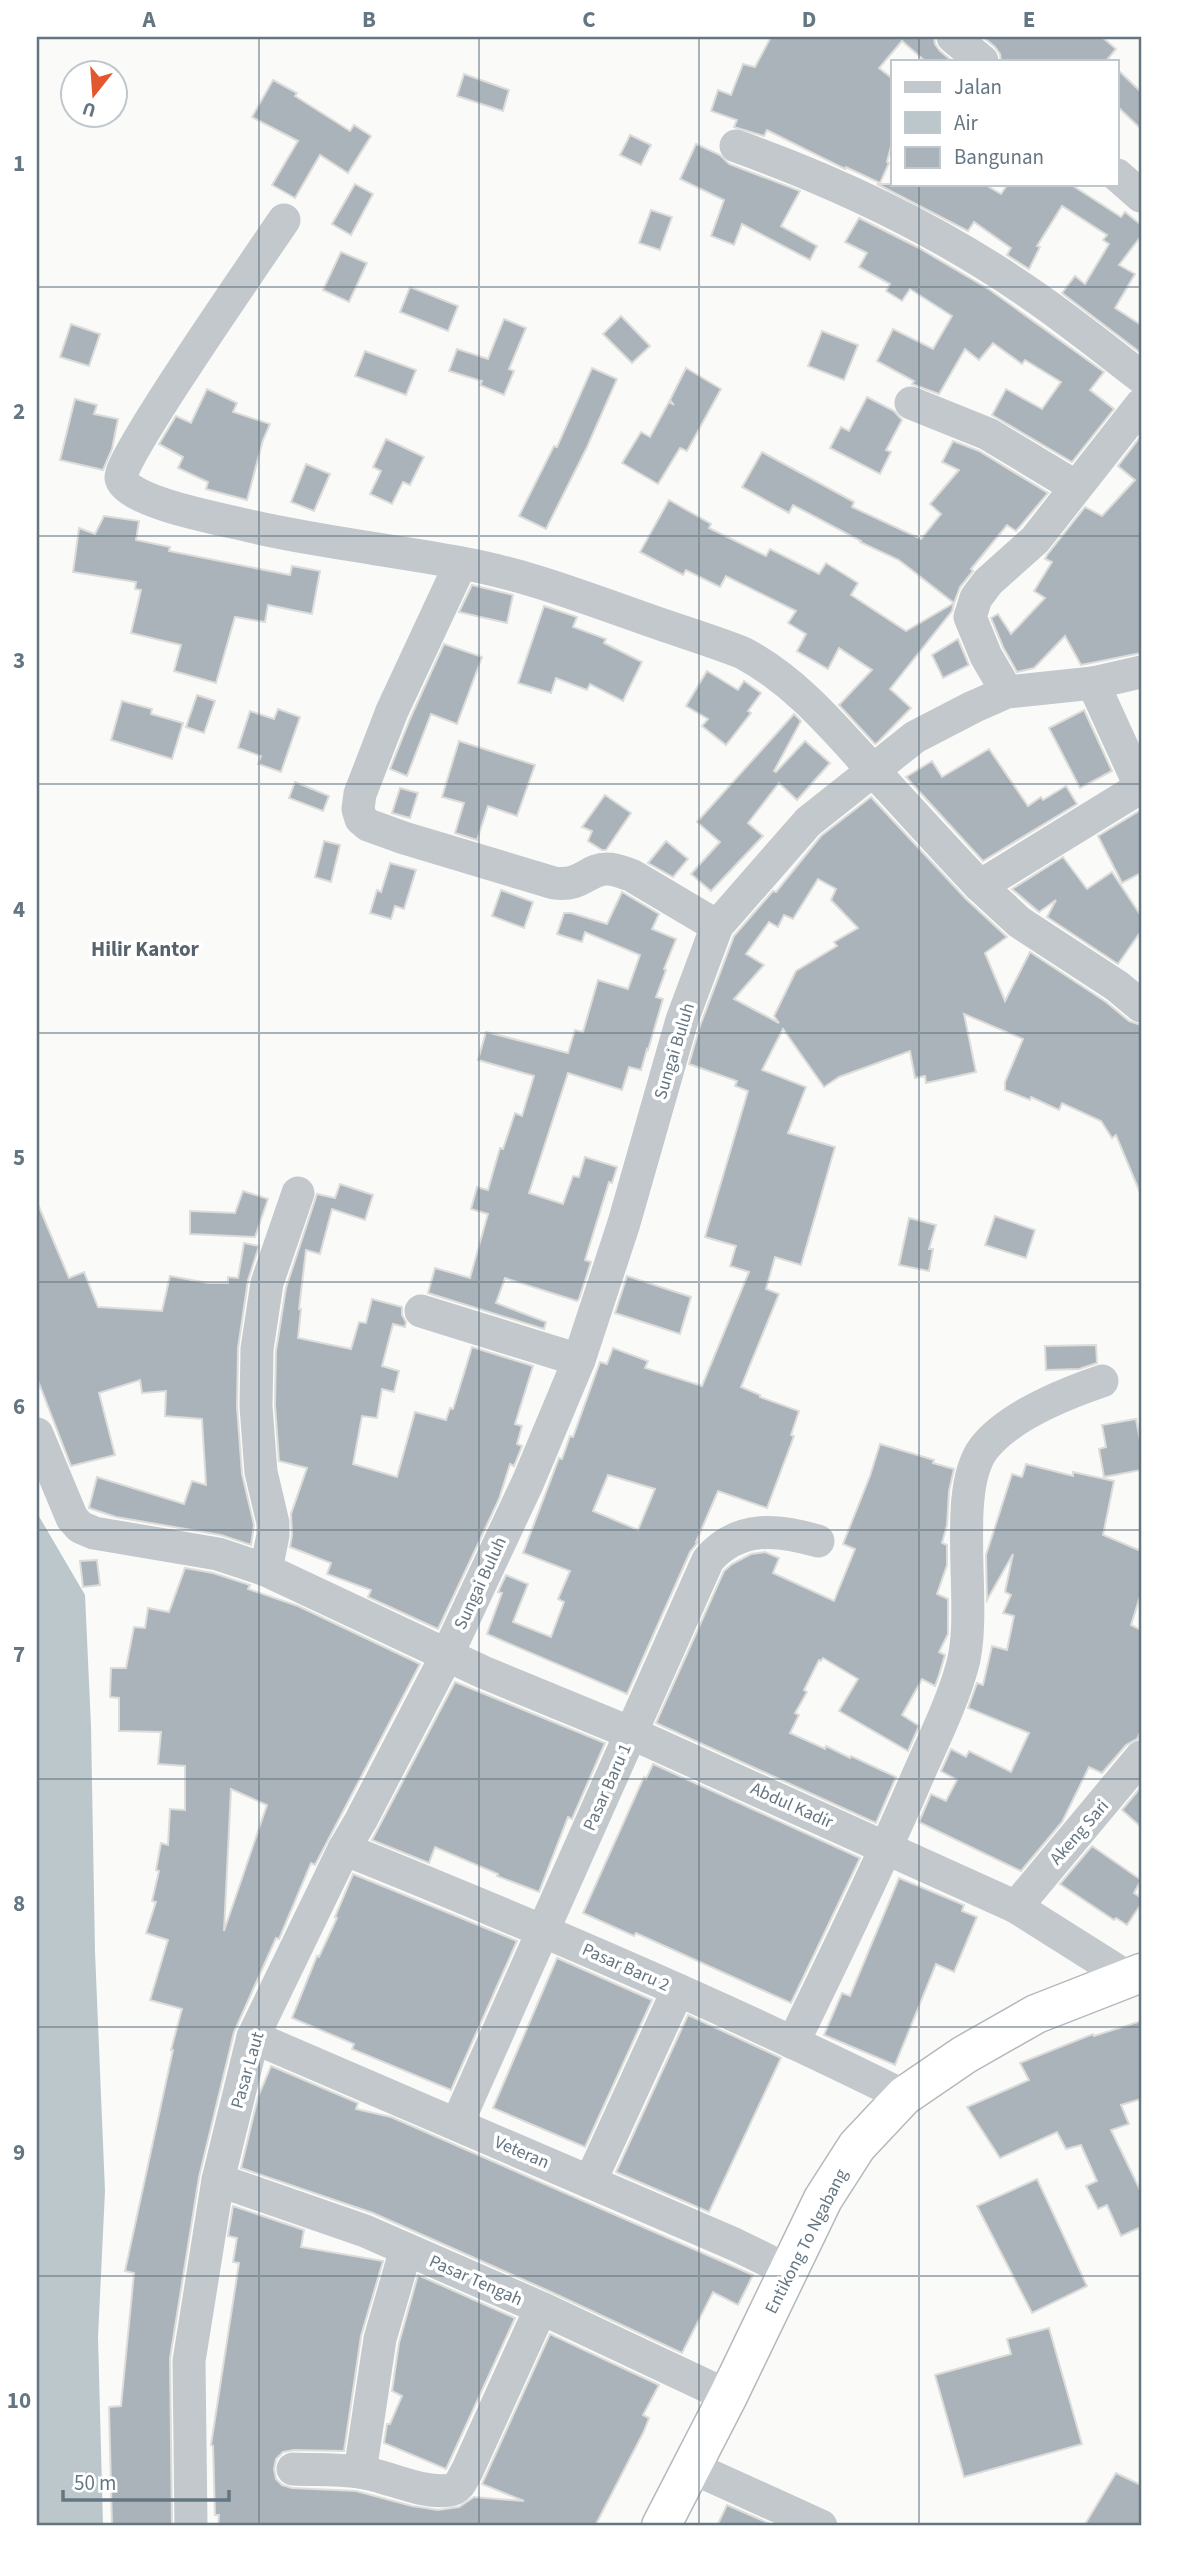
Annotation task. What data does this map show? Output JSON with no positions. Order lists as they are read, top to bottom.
{
  "streets": {
    "highway": ["Entikong To Ngabang"],
    "street": [
      "Sungai Buluh",
      "Pasar Baru 1",
      "Abdul Kadir",
      "Akeng Sari",
      "Pasar Baru 2",
      "Pasar Laut",
      "Veteran",
      "Pasar Tengah"
    ]
  },
  "crossings": [
    ["Sungai Buluh", "Abdul Kadir"],
    ["Sungai Buluh", "Pasar Laut"],
    ["Pasar Baru 1", "Abdul Kadir"],
    ["Pasar Baru 1", "Pasar Baru 2"],
    ["Pasar Baru 1", "Veteran"],
    ["Abdul Kadir", "Akeng Sari"],
    ["Abdul Kadir", "Pasar Laut"],
    ["Abdul Kadir", "Entikong To Ngabang"],
    ["Pasar Baru 2", "Pasar Laut"],
    ["Pasar Baru 2", "Entikong To Ngabang"],
    ["Pasar Laut", "Veteran"],
    ["Pasar Laut", "Pasar Tengah"],
    ["Veteran", "Entikong To Ngabang"],
    ["Entikong To Ngabang", "Pasar Tengah"]
  ],
  "districts": ["Hilir Kantor"],
  "legend": ["Jalan", "Air", "Bangunan"],
  "scale_bar": "50 m",
  "north": "bottom",
  "grid": {
    "columns": [
      "A",
      "B",
      "C",
      "D",
      "E"
    ],
    "rows": [
      "1",
      "2",
      "3",
      "4",
      "5",
      "6",
      "7",
      "8",
      "9",
      "10"
    ]
  }
}
